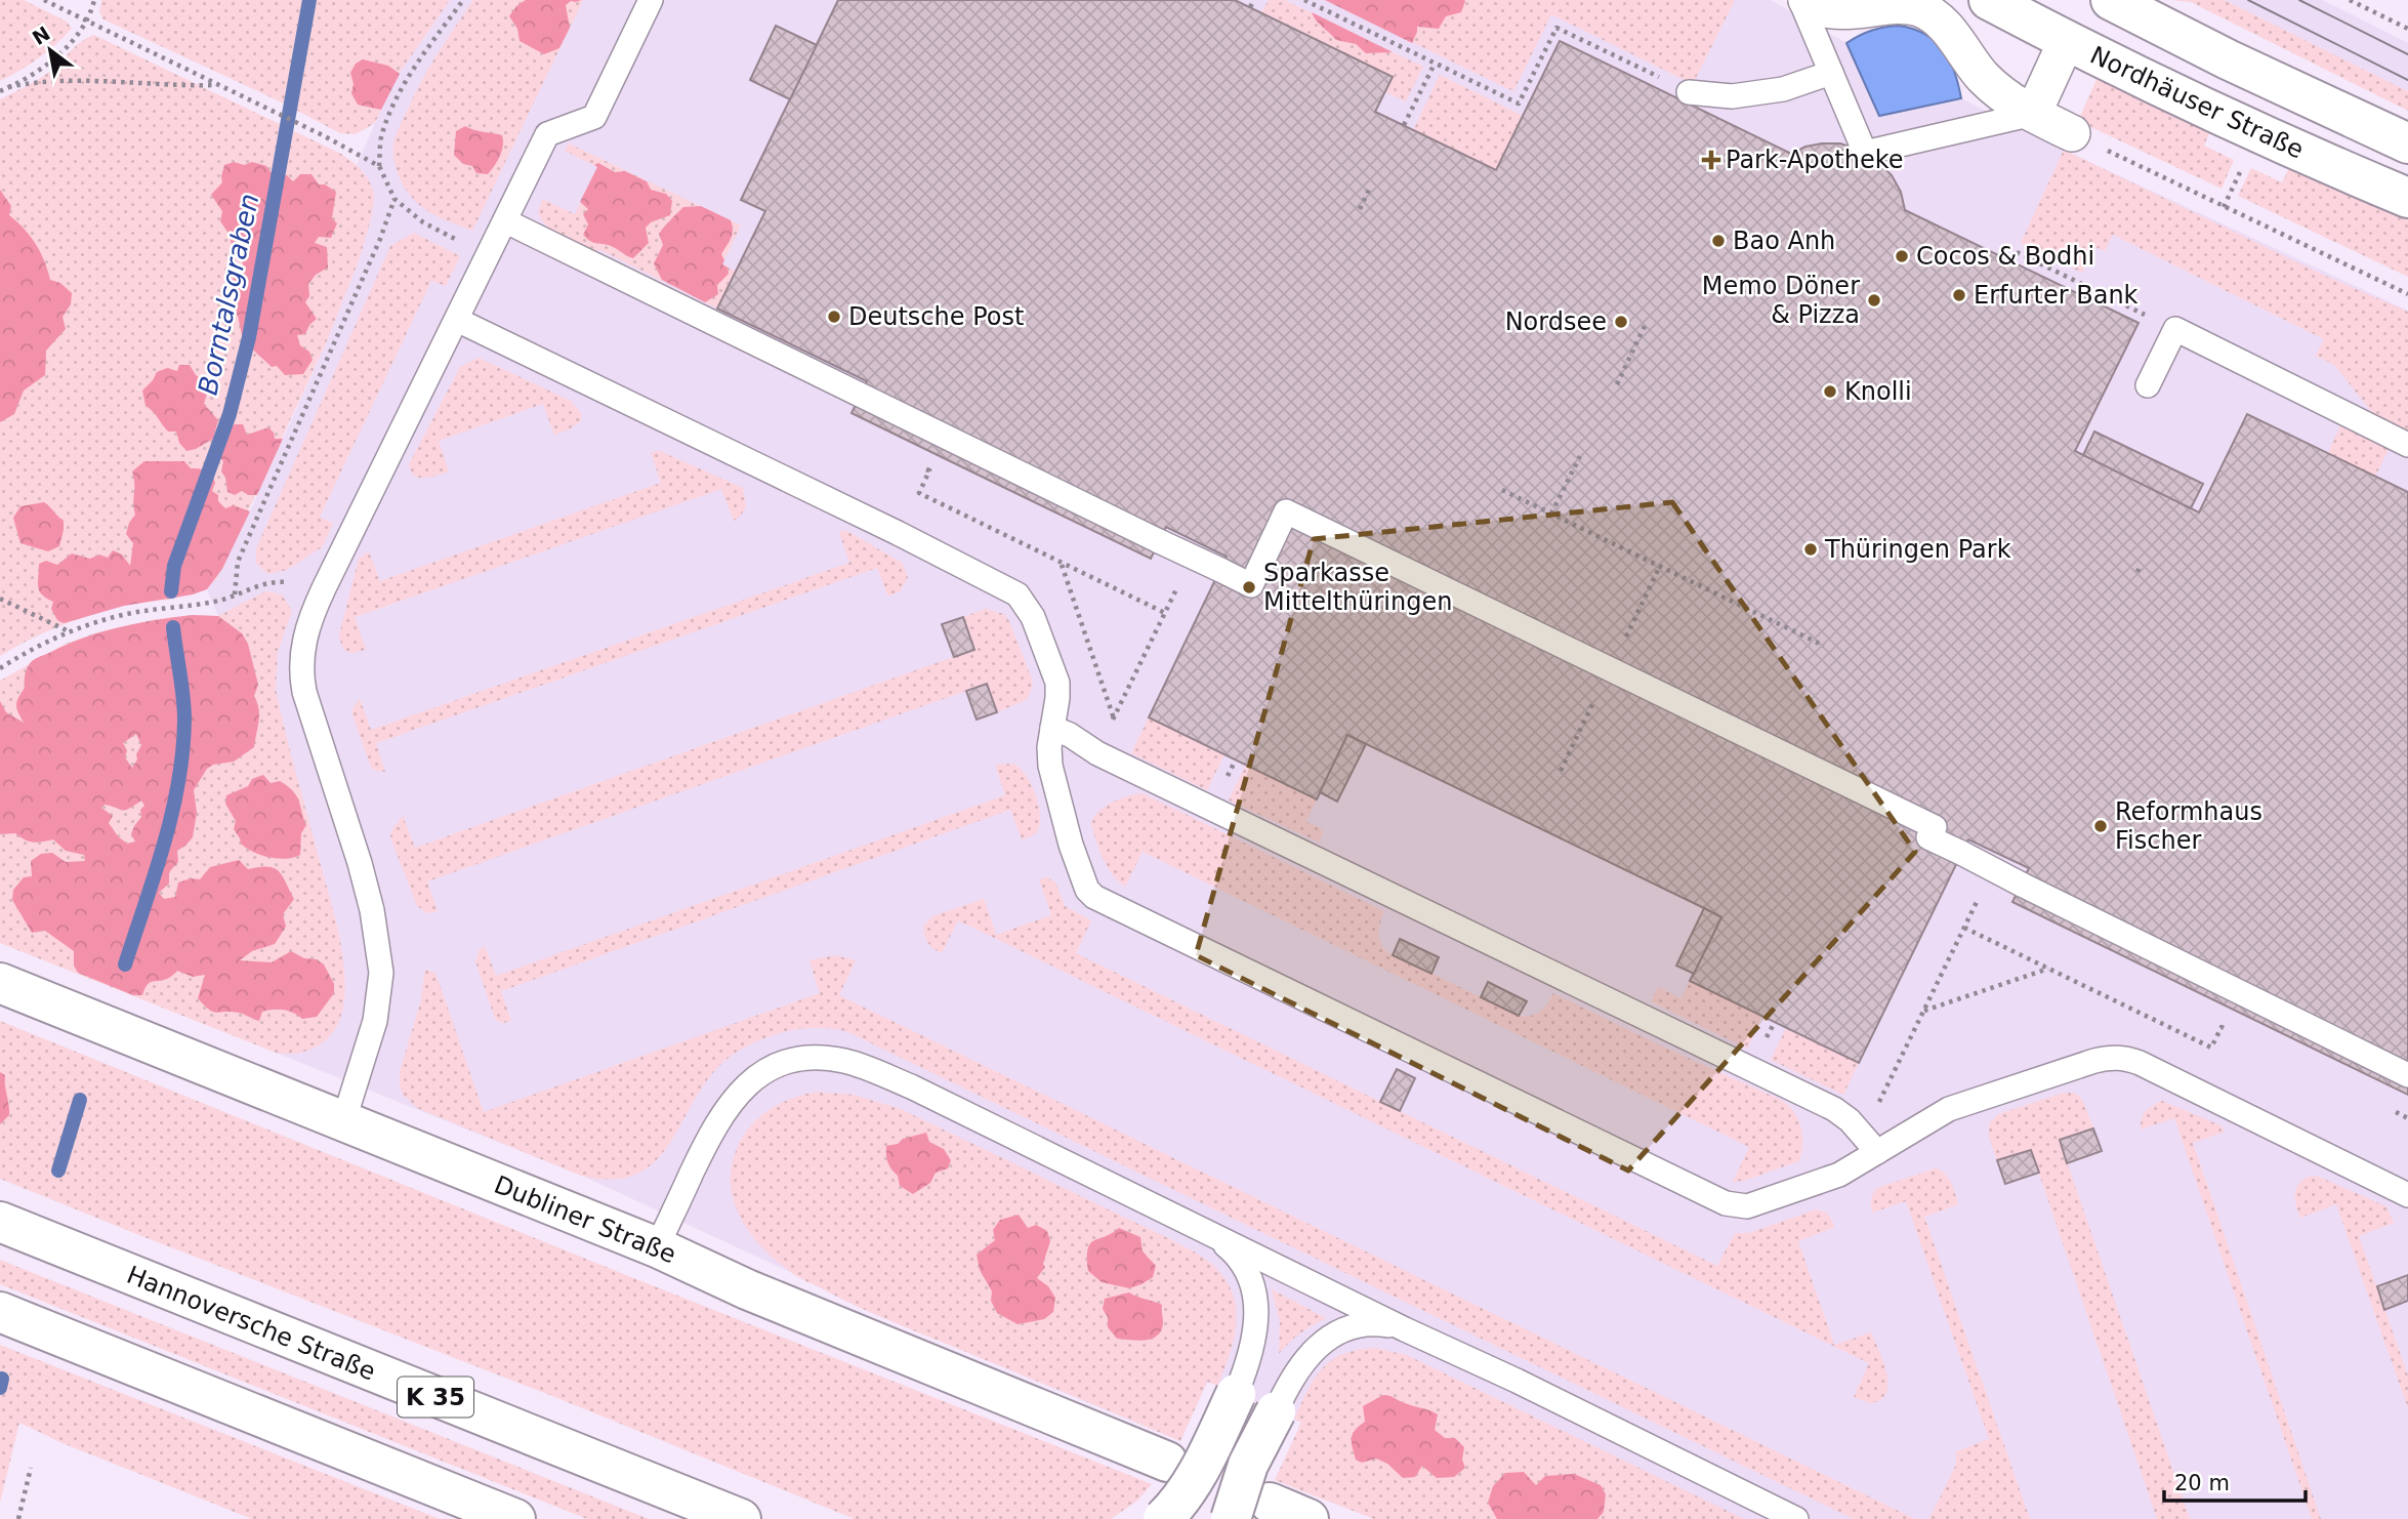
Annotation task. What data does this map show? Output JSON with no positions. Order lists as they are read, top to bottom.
{
  "streets": {
    "main road": [
      "Nordhäuser Straße",
      "Dubliner Straße",
      "Hannoversche Straße",
      "K 35"
    ]
  },
  "water": ["Borntalsgraben"],
  "places": {
    "health": ["Park-Apotheke"],
    "other": [
      "Bao Anh",
      "Cocos & Bodhi",
      "Erfurter Bank",
      "Memo Döner & Pizza",
      "Deutsche Post",
      "Nordsee",
      "Knolli",
      "Thüringen Park",
      "Sparkasse Mittelthüringen",
      "Reformhaus Fischer"
    ]
  },
  "scale_bar": "20 m",
  "north": "top left"
}
